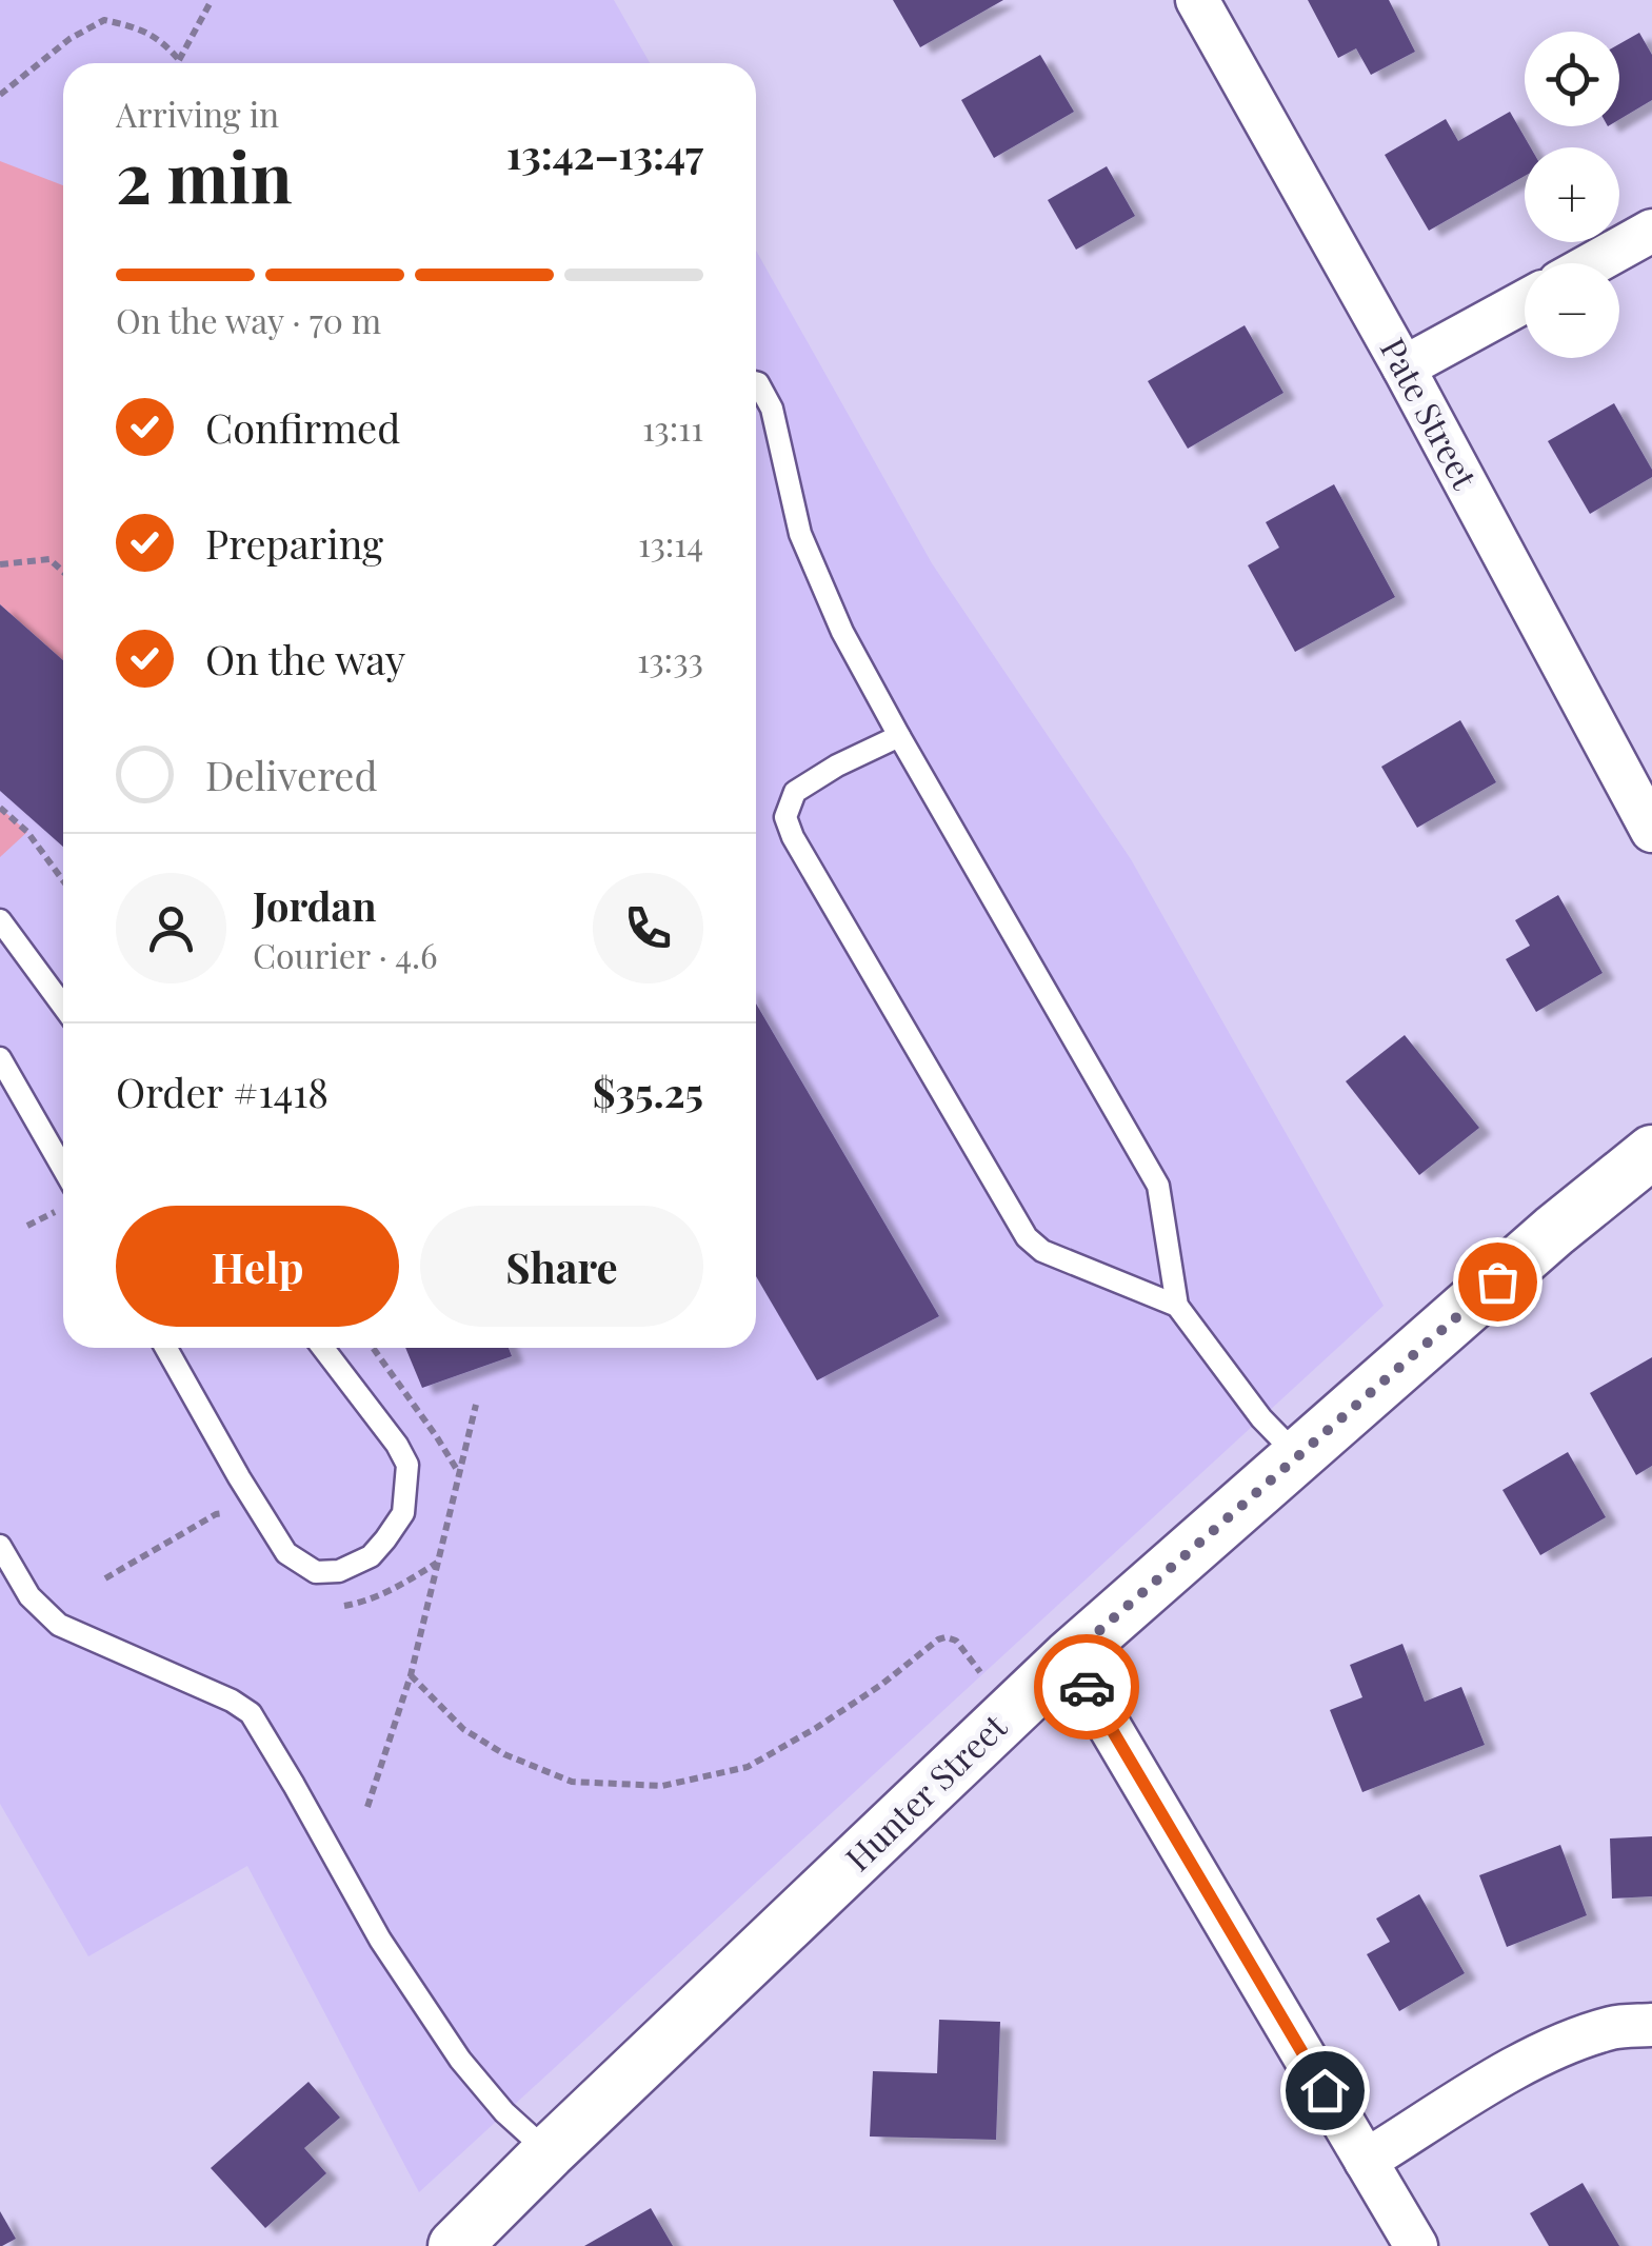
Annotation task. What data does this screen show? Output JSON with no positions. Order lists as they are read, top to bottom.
{
  "streets": {
    "street": ["Pate Street", "Hunter Street"]
  },
  "page": {
    "map_buttons": ["+", "−"],
    "heading": ["2 min", "Arriving in", "13:42–13:47"],
    "panel": [
      "Jordan",
      "Courier · 4.6",
      "Order #1418",
      "$35.25"
    ],
    "bar": "On the way · 70 m",
    "list": [
      ["Confirmed", "13:11"],
      ["Preparing", "13:14"],
      ["On the way", "13:33"],
      "Delivered"
    ],
    "buttons": ["Help", "Share"]
  }
}
